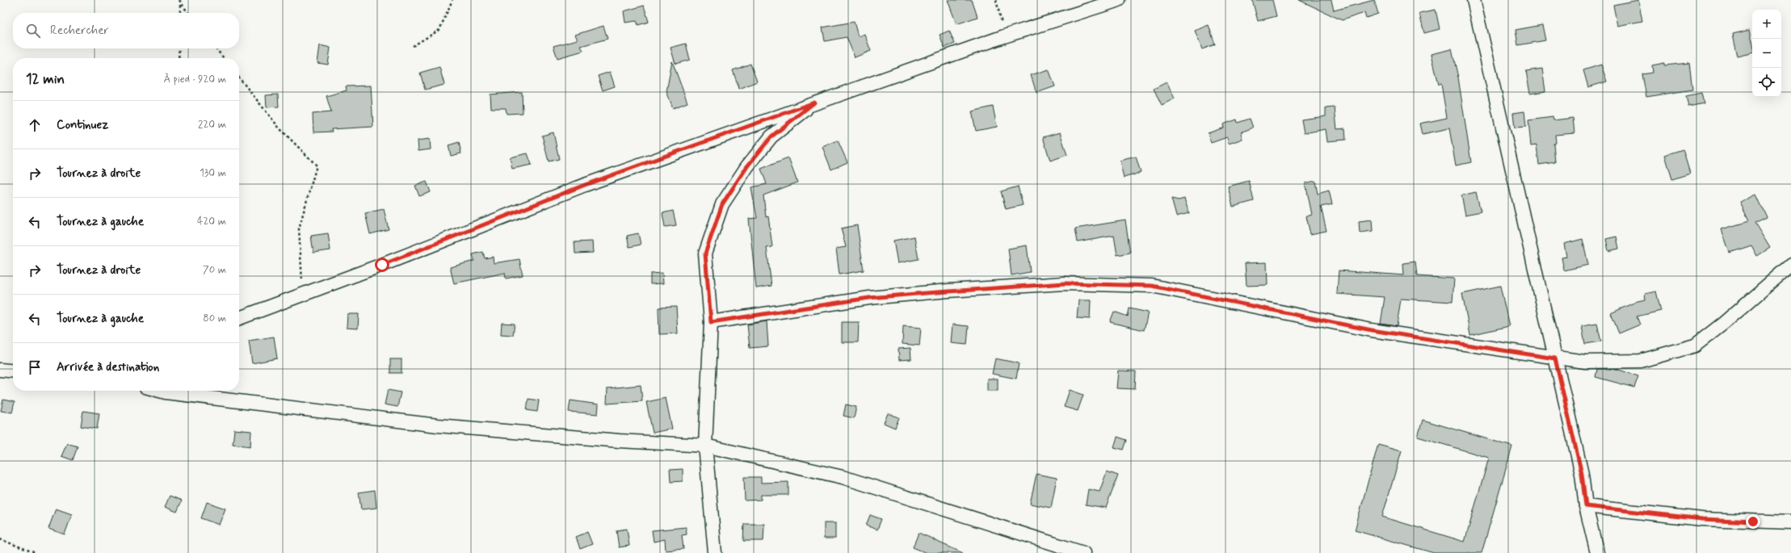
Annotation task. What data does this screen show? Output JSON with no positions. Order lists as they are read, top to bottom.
{
  "page": {
    "map_buttons": ["+", "−"],
    "search": "Rechercher",
    "heading": ["12 min", "À pied · 920 m"],
    "list": [
      ["Continuez", "220 m"],
      ["Tournez à droite", "130 m"],
      ["Tournez à gauche", "420 m"],
      ["Tournez à droite", "70 m"],
      ["Tournez à gauche", "80 m"],
      "Arrivée à destination"
    ]
  }
}
